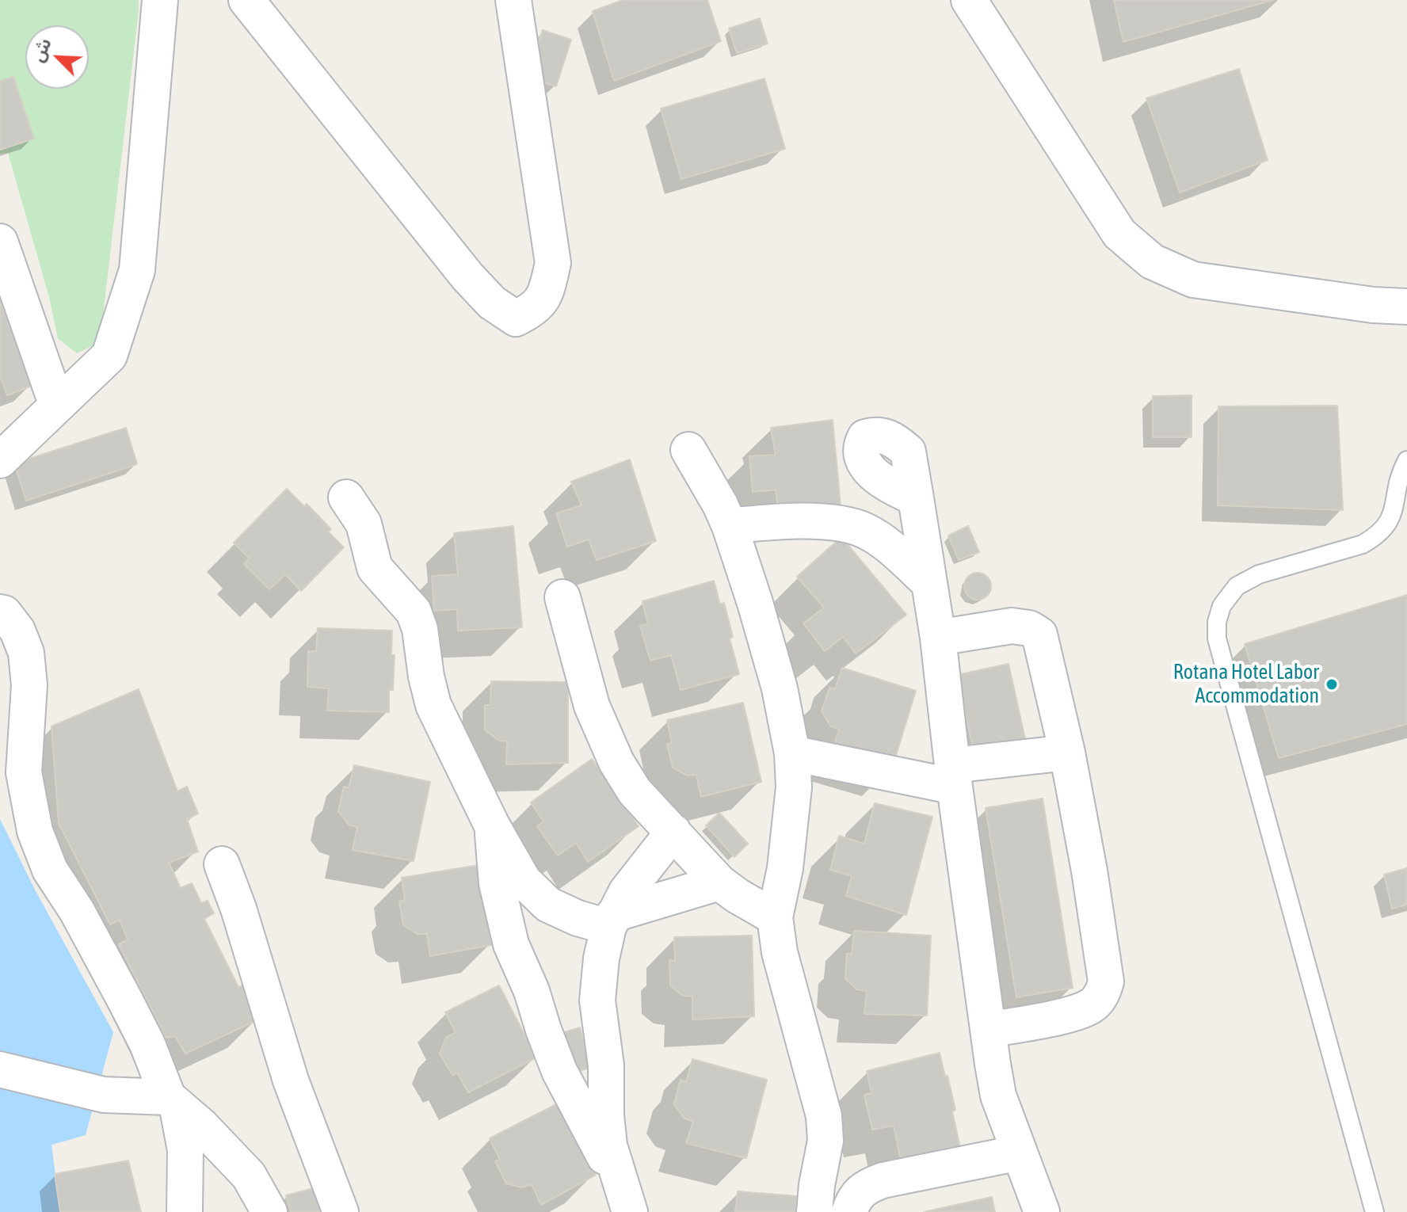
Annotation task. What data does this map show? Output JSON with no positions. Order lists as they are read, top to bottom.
{
  "places": ["Rotana Hotel Labor Accommodation"],
  "north": "top left"
}
